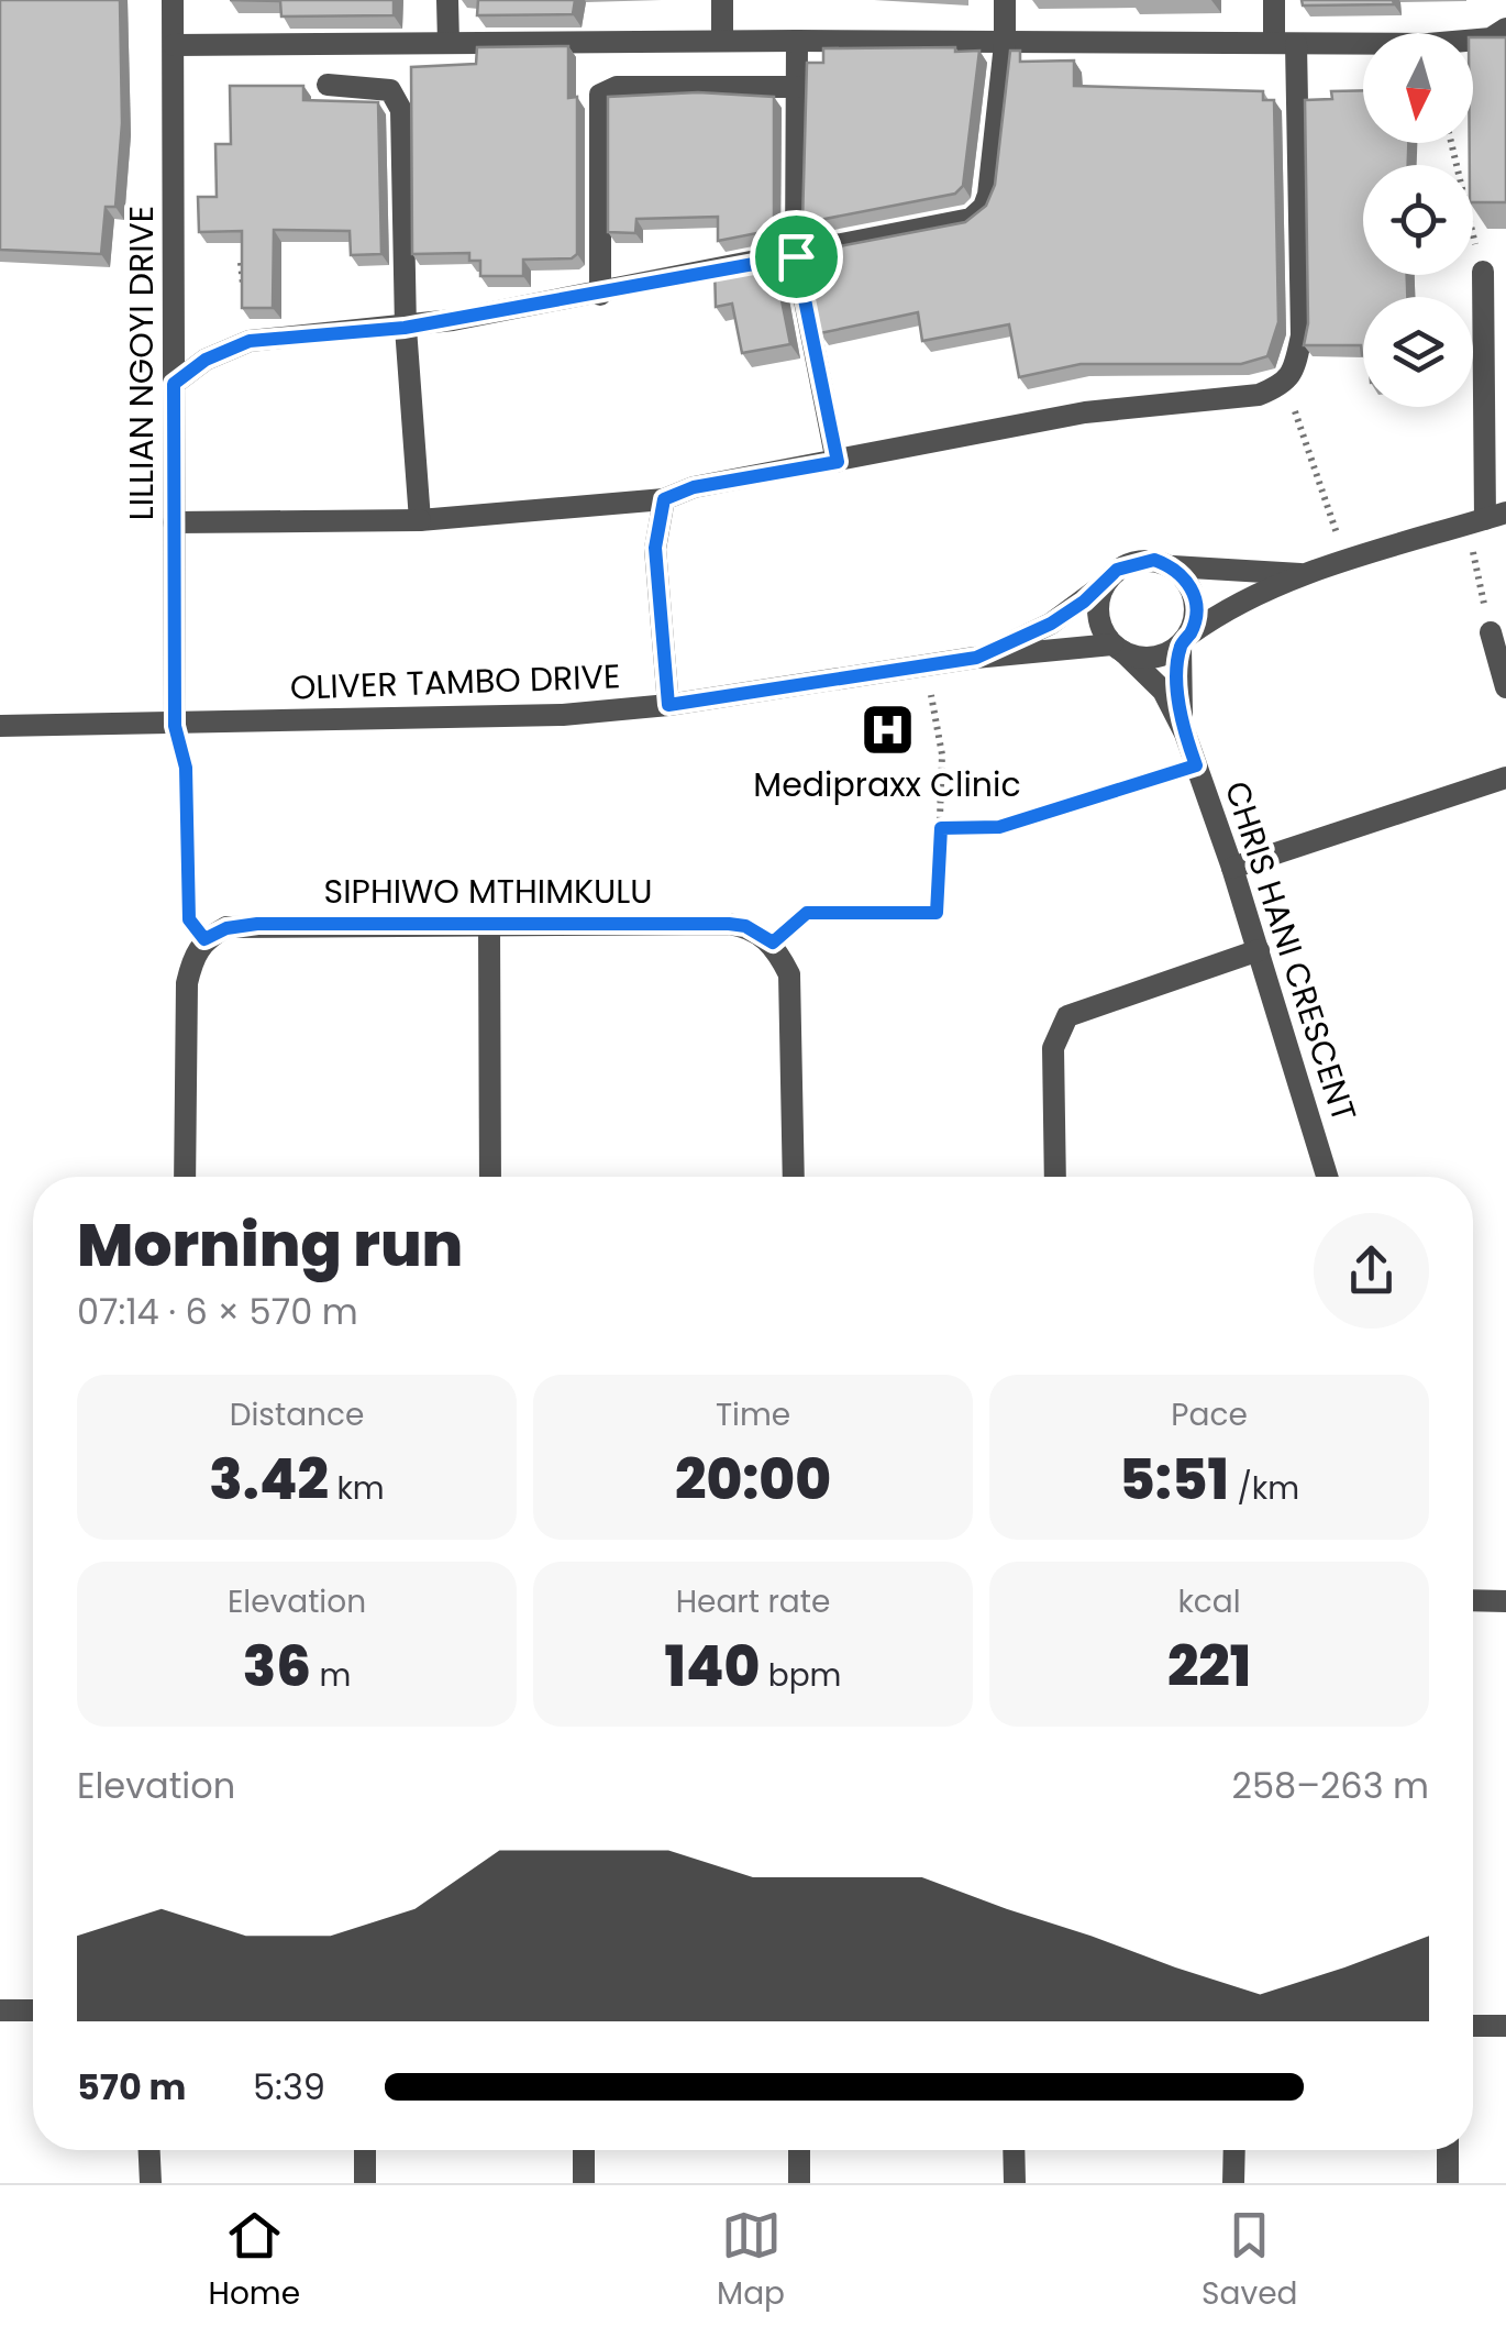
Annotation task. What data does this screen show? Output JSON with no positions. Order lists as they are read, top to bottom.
{
  "streets": {
    "street": [
      "LILLIAN NGOYI DRIVE",
      "OLIVER TAMBO DRIVE",
      "SIPHIWO MTHIMKULU",
      "CHRIS HANI CRESCENT"
    ]
  },
  "crossings": [
    ["LILLIAN NGOYI DRIVE", "OLIVER TAMBO DRIVE"],
    ["OLIVER TAMBO DRIVE", "CHRIS HANI CRESCENT"]
  ],
  "places": {
    "hospital": ["Medipraxx Clinic"]
  },
  "north": "bottom",
  "page": {
    "heading": ["Morning run", "07:14 · 6 × 570 m"],
    "stats": [
      ["Distance", "3.42 km"],
      ["Time", "20:00"],
      ["Pace", "5:51 /km"],
      ["Elevation", "36 m"],
      ["Heart rate", "140 bpm"],
      ["kcal", "221"]
    ],
    "chart": ["Elevation", "258–263 m"],
    "list": [
      {
        "name": "570 m",
        "note": "5:39"
      }
    ],
    "tabs": ["Home", "Map", "Saved"]
  }
}
